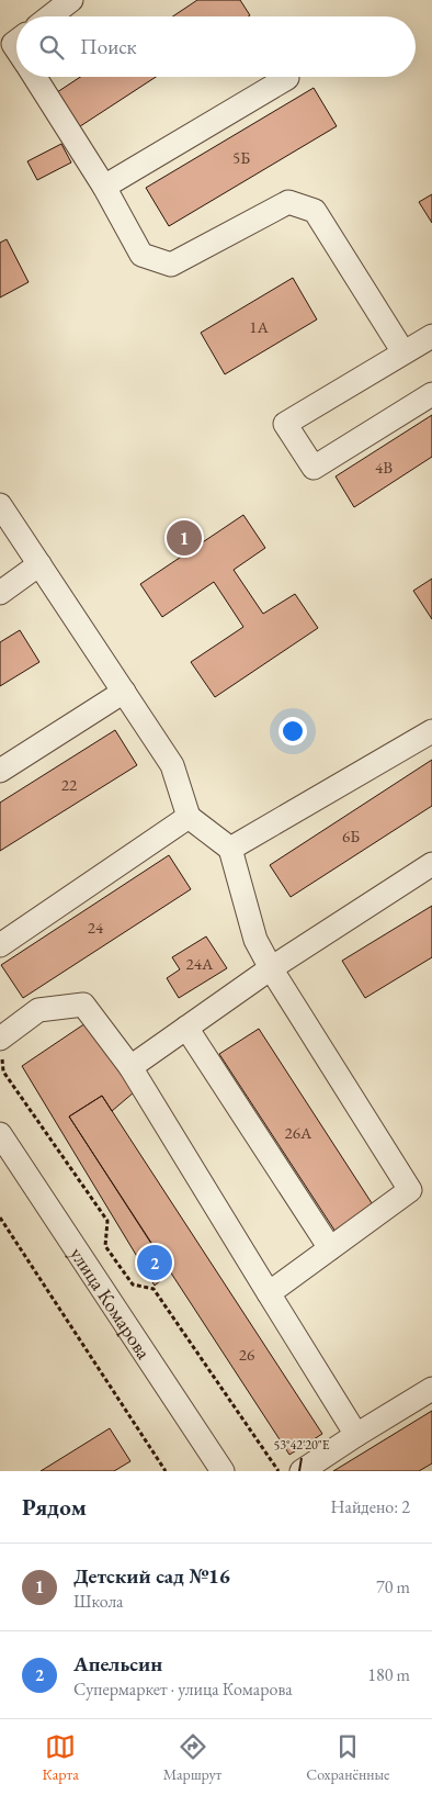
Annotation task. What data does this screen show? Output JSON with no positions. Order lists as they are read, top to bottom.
{
  "streets": {
    "street": ["улица Комарова"]
  },
  "house_numbers": [
    "5Б",
    "1А",
    "4В",
    "22",
    "6Б",
    "24",
    "24А",
    "26А",
    "26"
  ],
  "page": {
    "search": "Поиск",
    "pins": ["1", "2"],
    "heading": ["Рядом", "Найдено: 2"],
    "list": [
      {
        "mark": "1",
        "name": "Детский сад №16",
        "note": "Школа",
        "value": "70 m"
      },
      {
        "mark": "2",
        "name": "Апельсин",
        "note": "Супермаркет · улица Комарова",
        "value": "180 m"
      }
    ],
    "nav": ["Карта", "Маршрут", "Сохранённые"]
  },
  "coordinates": ["53°42'20\"E"]
}
